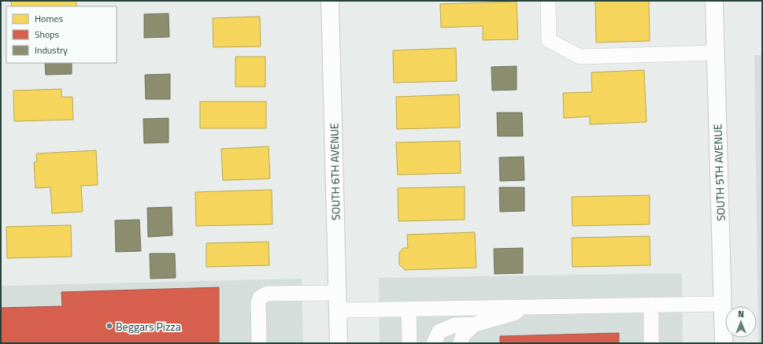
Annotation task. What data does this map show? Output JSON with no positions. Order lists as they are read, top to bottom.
{
  "streets": {
    "street": ["SOUTH 6TH AVENUE", "SOUTH 5TH AVENUE"]
  },
  "places": ["Beggars Pizza"],
  "legend": ["Homes", "Shops", "Industry"],
  "north": "top"
}
